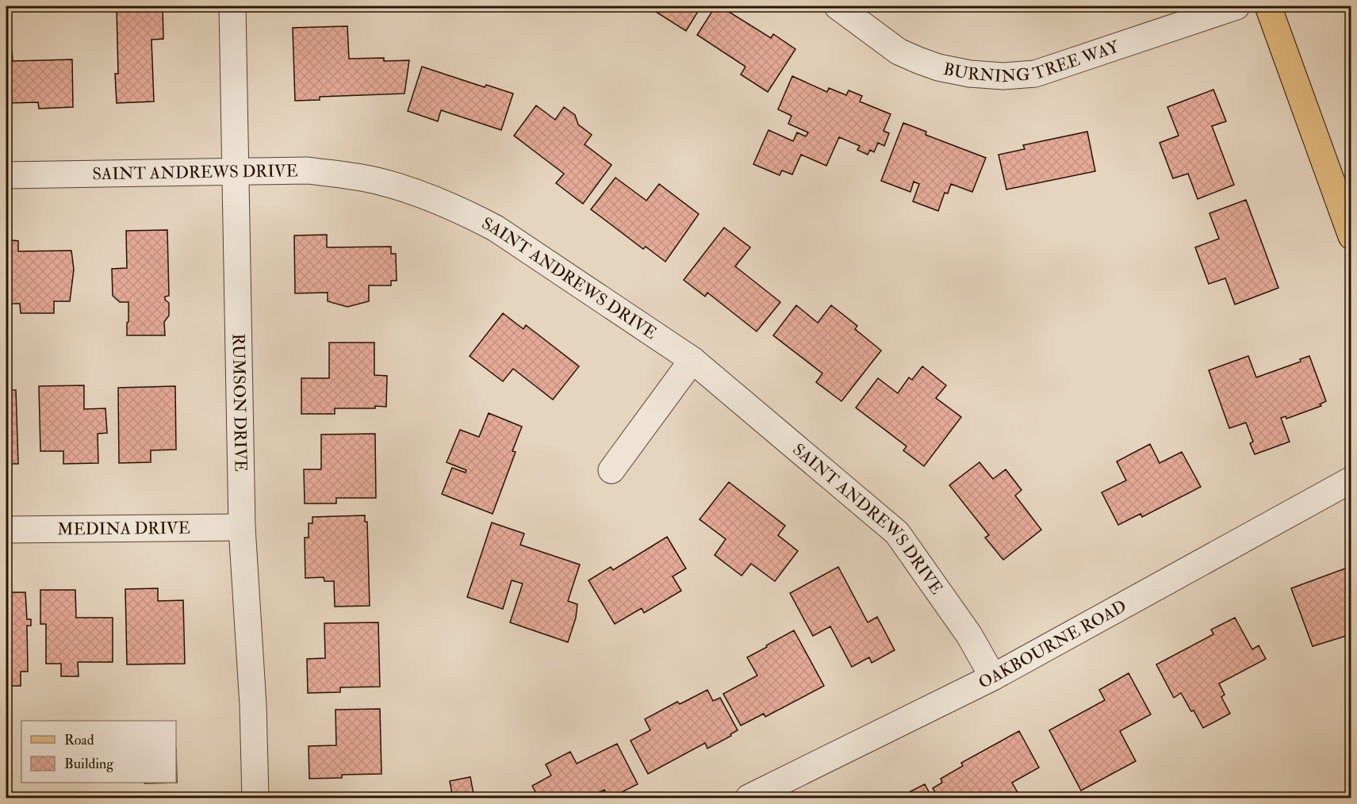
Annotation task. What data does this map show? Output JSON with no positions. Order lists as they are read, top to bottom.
{
  "streets": {
    "street": [
      "BURNING TREE WAY",
      "SAINT ANDREWS DRIVE",
      "RUMSON DRIVE",
      "MEDINA DRIVE",
      "OAKBOURNE ROAD"
    ]
  },
  "crossings": [
    ["SAINT ANDREWS DRIVE", "RUMSON DRIVE"],
    ["SAINT ANDREWS DRIVE", "OAKBOURNE ROAD"],
    ["RUMSON DRIVE", "MEDINA DRIVE"]
  ],
  "legend": ["Road", "Building"]
}
